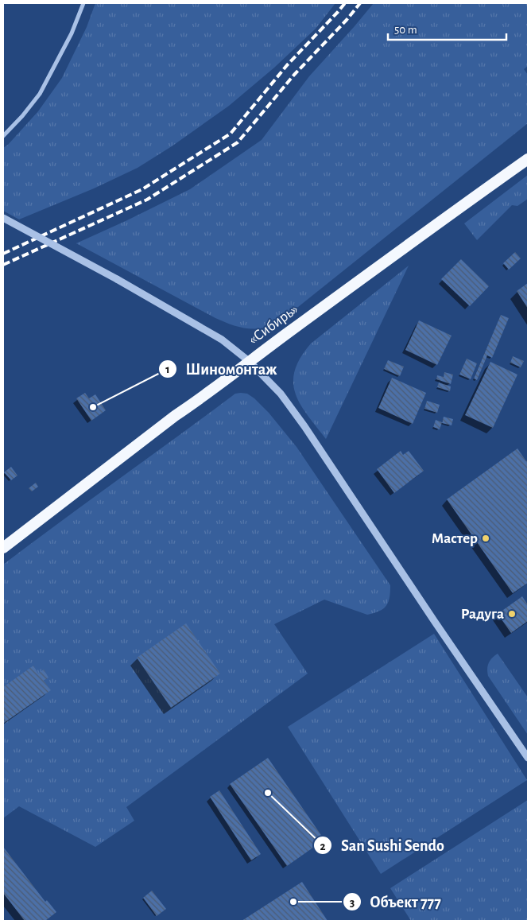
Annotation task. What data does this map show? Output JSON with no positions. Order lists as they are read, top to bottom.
{
  "streets": {
    "highway": ["«Сибирь»"]
  },
  "places": [
    "Шиномонтаж",
    "Мастер",
    "Радуга",
    "San Sushi Sendo",
    "Объект 777"
  ],
  "scale_bar": "50 m"
}
